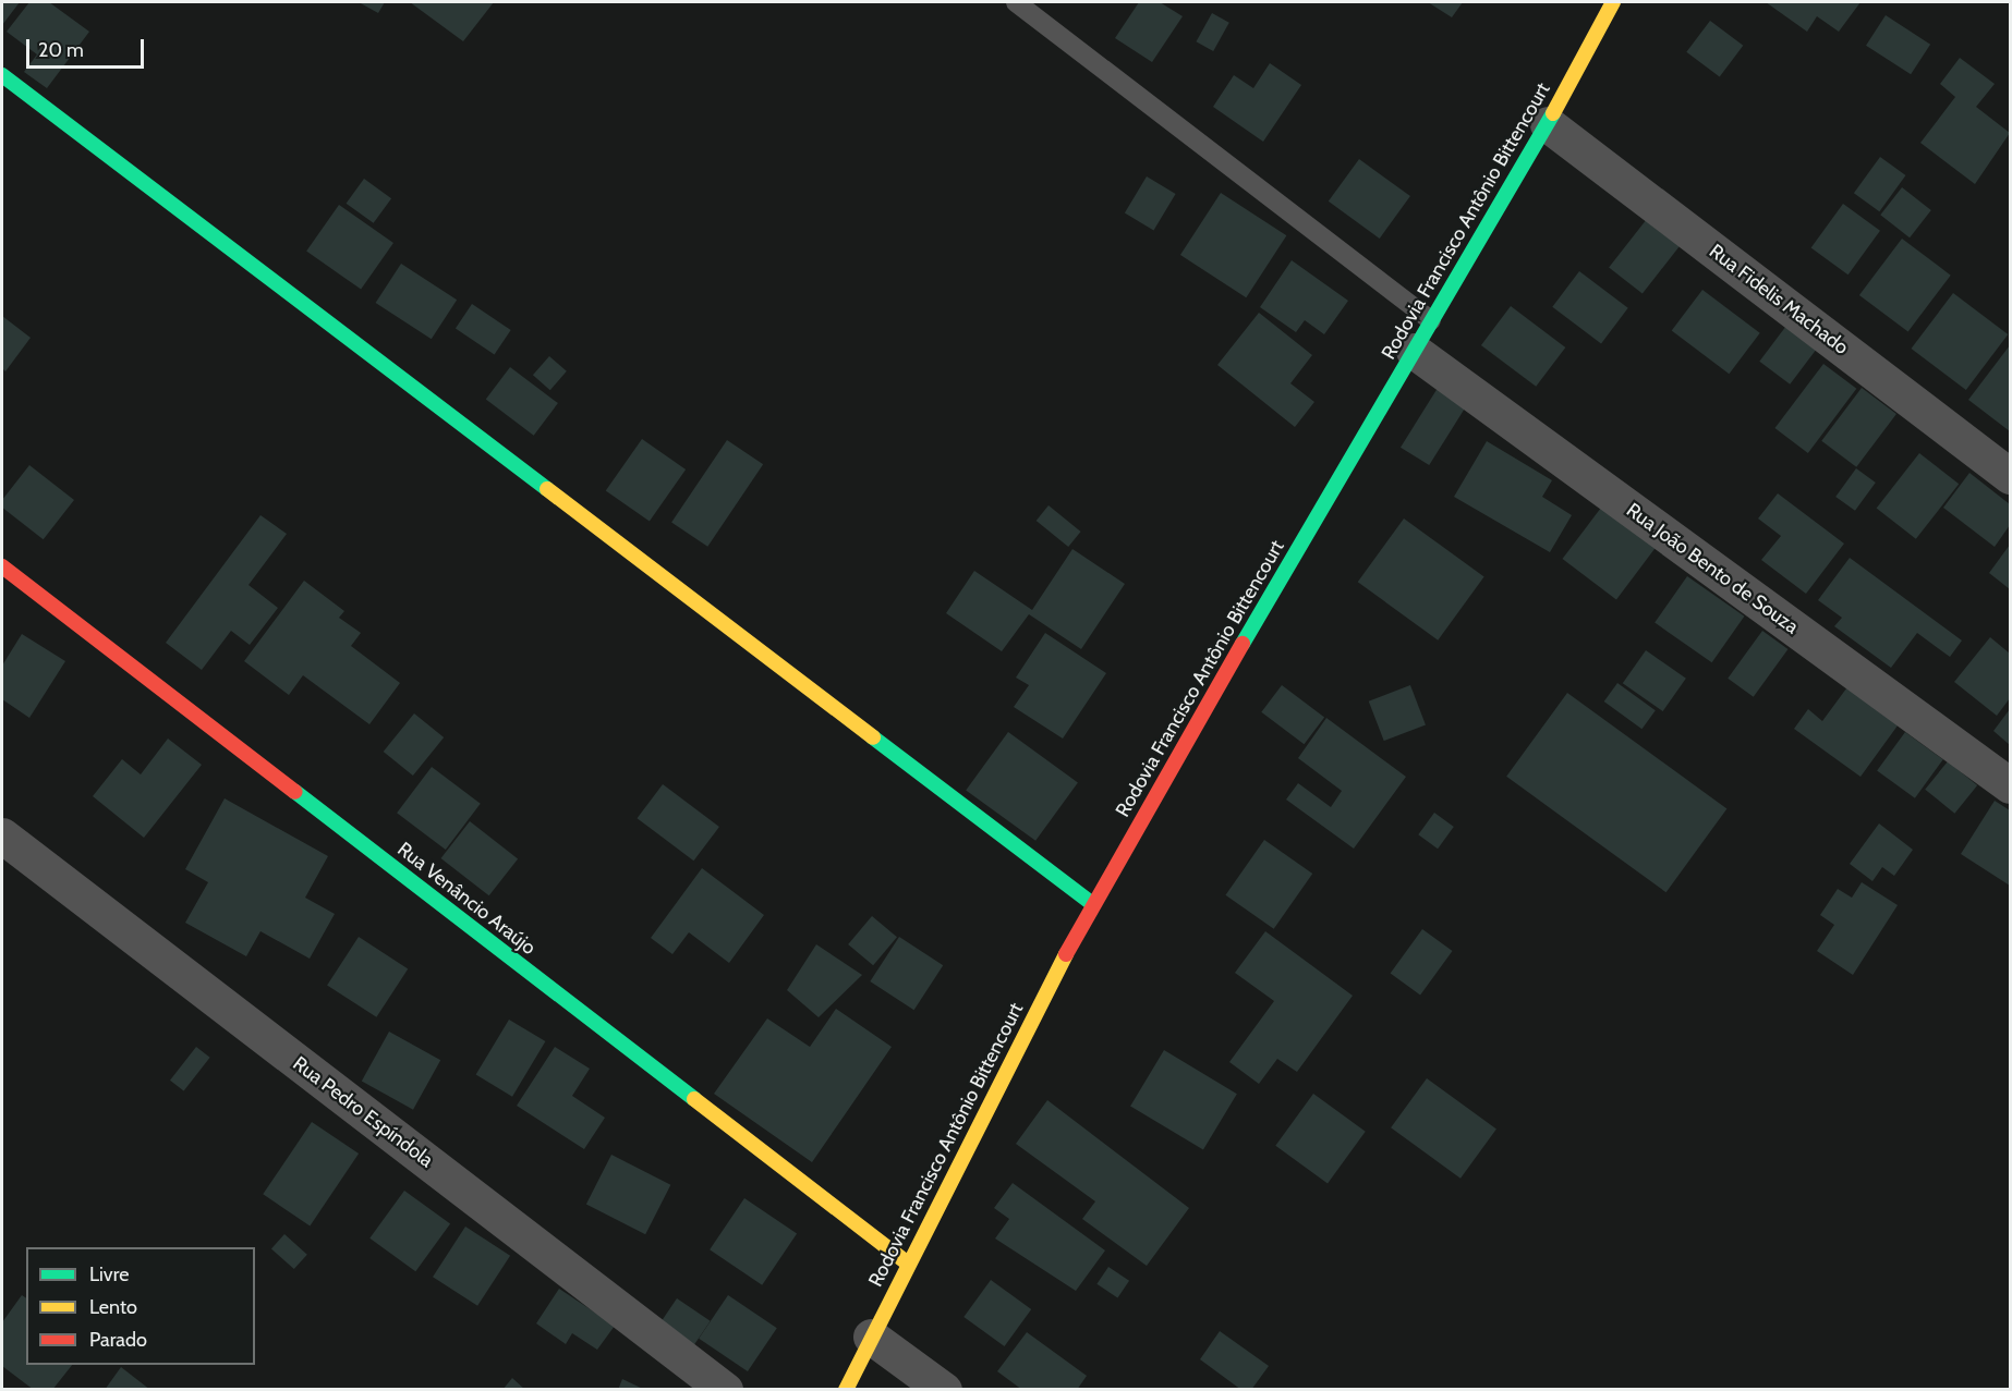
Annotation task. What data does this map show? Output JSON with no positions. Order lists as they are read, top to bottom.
{
  "streets": {
    "street": [
      "Rodovia Francisco Antônio Bittencourt",
      "Rua Fidelis Machado",
      "Rua João Bento de Souza",
      "Rua Venâncio Araújo",
      "Rua Pedro Espíndola"
    ]
  },
  "crossings": [
    ["Rodovia Francisco Antônio Bittencourt", "Rua Fidelis Machado"],
    ["Rodovia Francisco Antônio Bittencourt", "Rua João Bento de Souza"],
    ["Rodovia Francisco Antônio Bittencourt", "Rua Venâncio Araújo"]
  ],
  "legend": ["Livre", "Lento", "Parado"],
  "scale_bar": "20 m"
}
